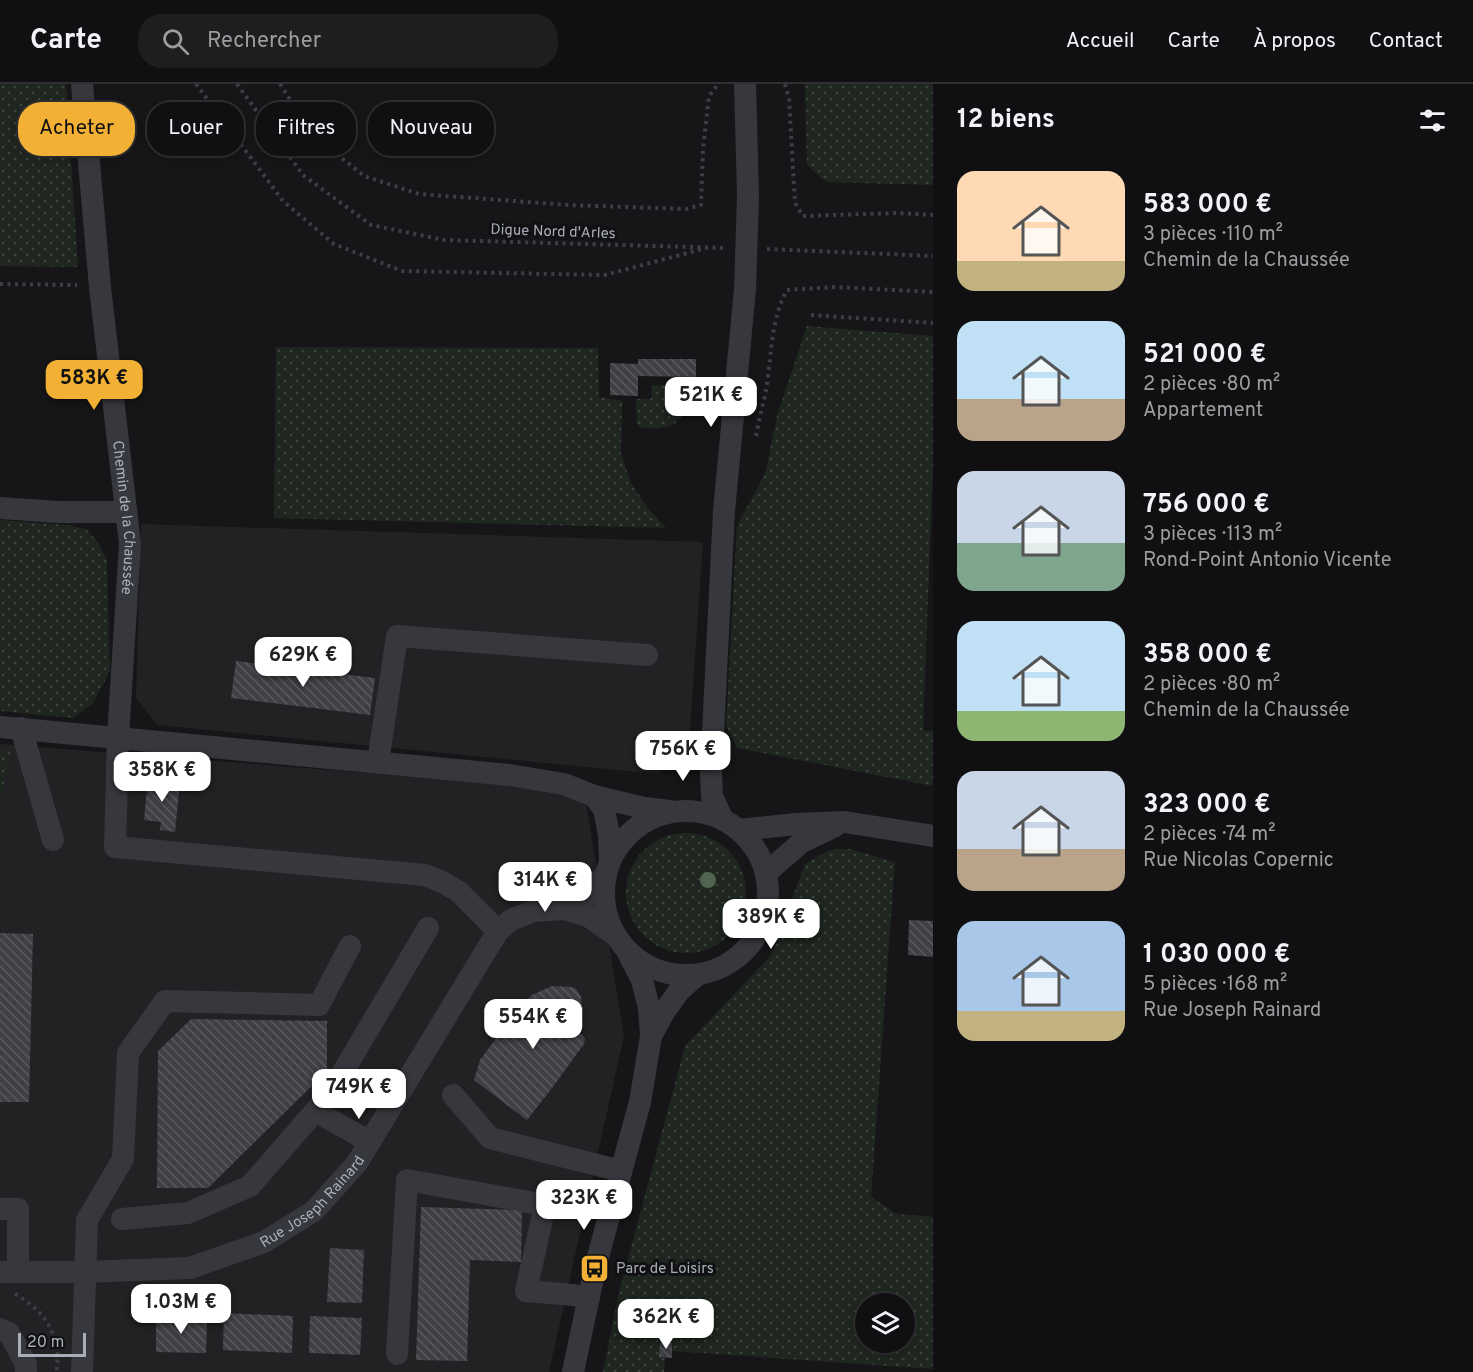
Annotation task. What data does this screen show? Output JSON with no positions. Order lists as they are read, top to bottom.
{
  "streets": {
    "street": ["Chemin de la Chaussée", "Rue Joseph Rainard"],
    "path": ["Digue Nord d'Arles"]
  },
  "crossings": [
    ["Chemin de la Chaussée", "Rue Joseph Rainard"]
  ],
  "places": {
    "bus stop": ["Parc de Loisirs"]
  },
  "scale_bar": "20 m",
  "page": {
    "header": "Carte",
    "search": "Rechercher",
    "nav": [
      "Accueil",
      "Carte",
      "À propos",
      "Contact"
    ],
    "heading": "12 biens",
    "chip": [
      "Acheter",
      "Louer",
      "Filtres",
      "Nouveau"
    ],
    "list": [
      {
        "name": "583 000 €",
        "note": "3 pièces · 110 m² · Chemin de la Chaussée"
      },
      {
        "name": "521 000 €",
        "note": "2 pièces · 80 m² · Appartement"
      },
      {
        "name": "756 000 €",
        "note": "3 pièces · 113 m² · Rond-Point Antonio Vicente"
      },
      {
        "name": "358 000 €",
        "note": "2 pièces · 80 m² · Chemin de la Chaussée"
      },
      {
        "name": "323 000 €",
        "note": "2 pièces · 74 m² · Rue Nicolas Copernic"
      },
      {
        "name": "1 030 000 €",
        "note": "5 pièces · 168 m² · Rue Joseph Rainard"
      }
    ],
    "price": [
      "583K €",
      "521K €",
      "629K €",
      "756K €",
      "358K €",
      "314K €",
      "389K €",
      "554K €",
      "749K €",
      "323K €",
      "1.03M €",
      "362K €"
    ],
    "scale": "20 m"
  }
}
